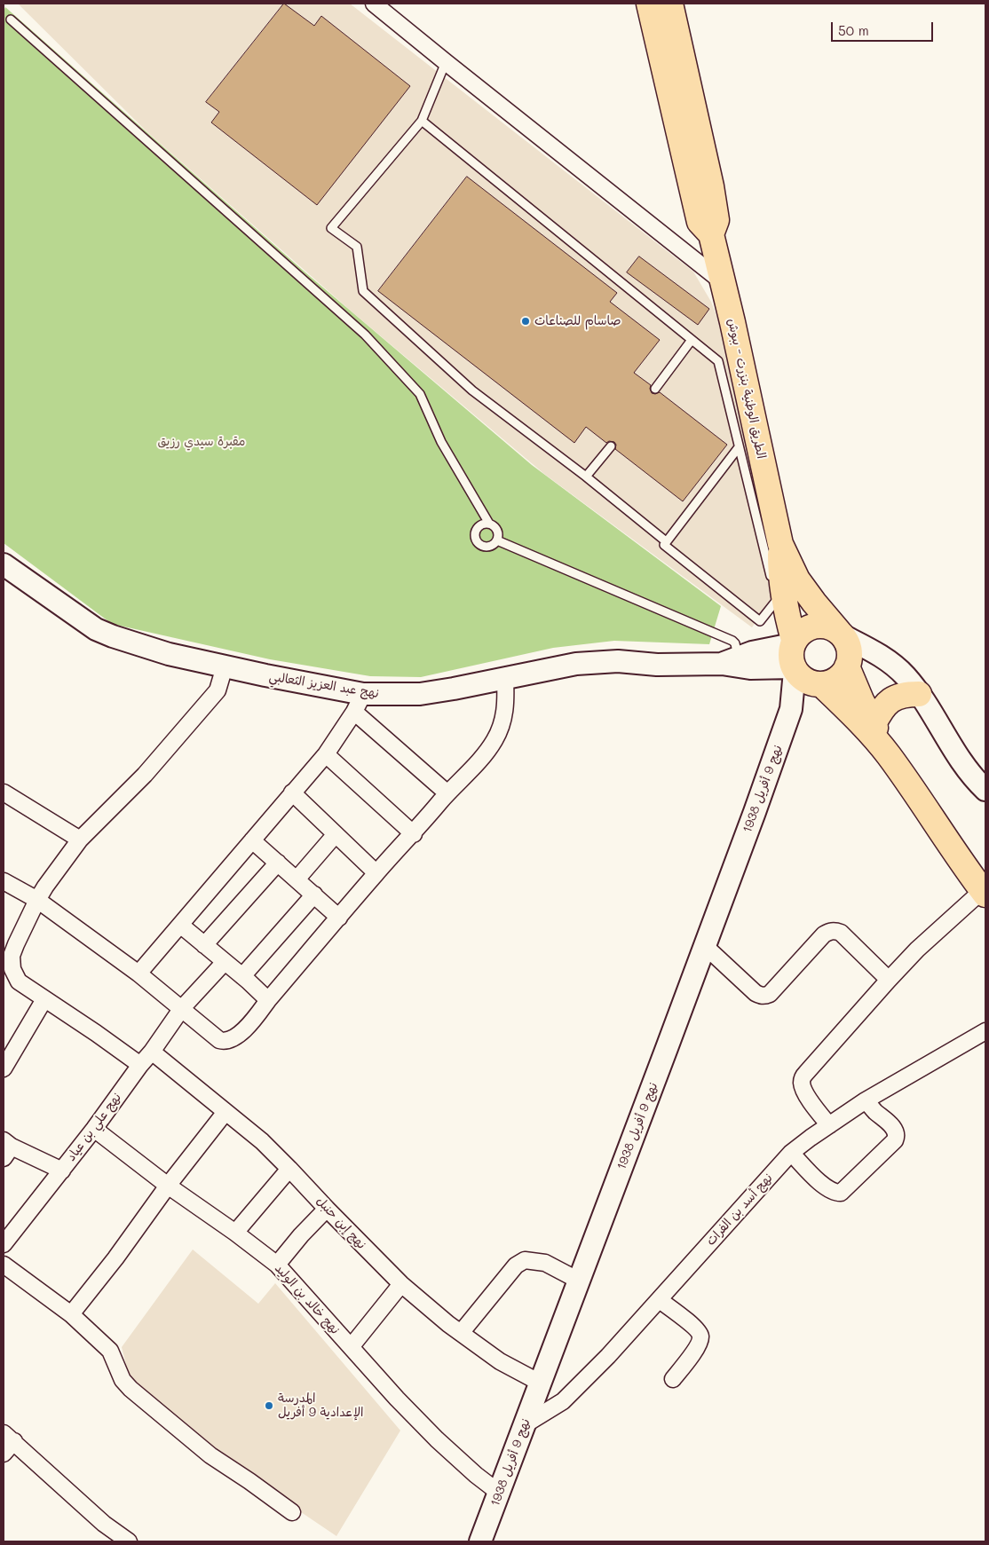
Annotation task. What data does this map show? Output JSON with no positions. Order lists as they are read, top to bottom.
{
  "streets": {
    "main road": ["الطريق الوطنية بنزرت - ببوش"],
    "street": [
      "نهج عبد العزيز الثعالبي",
      "نهج 9 أفريل 1938",
      "نهج علي بن عياد",
      "نهج أسد بن الفرات",
      "نهج إبن حنبل",
      "نهج خالد بن الوليد"
    ]
  },
  "crossings": [
    ["الطريق الوطنية بنزرت - ببوش", "نهج عبد العزيز الثعالبي"],
    ["نهج 9 أفريل 1938", "نهج أسد بن الفرات"],
    ["نهج 9 أفريل 1938", "نهج إبن حنبل"],
    ["نهج 9 أفريل 1938", "نهج خالد بن الوليد"],
    ["نهج علي بن عياد", "نهج إبن حنبل"],
    ["نهج علي بن عياد", "نهج خالد بن الوليد"]
  ],
  "parks": ["مقبرة سيدي رزيق"],
  "places": ["صاسام للصناعات", "المدرسة الإعدادية 9 أفريل"],
  "scale_bar": "50 m"
}
